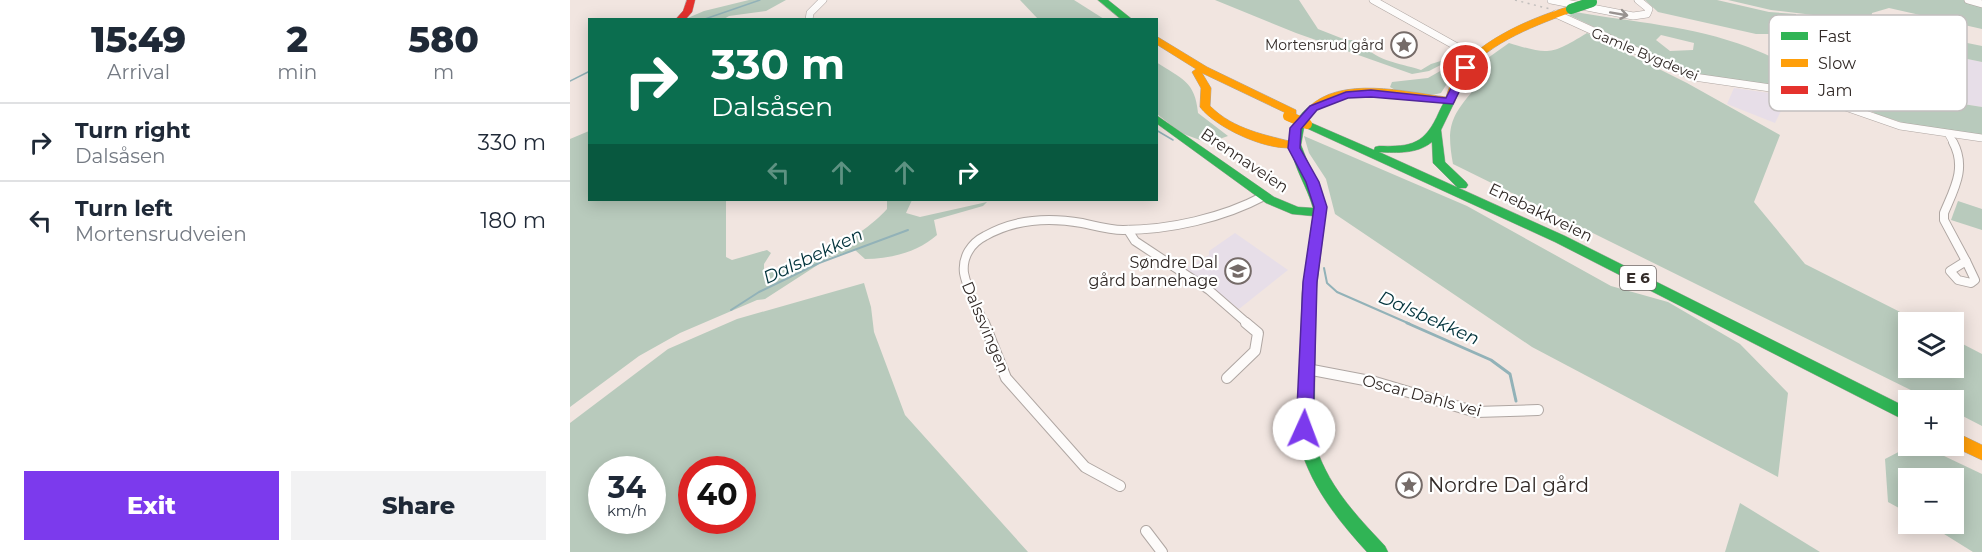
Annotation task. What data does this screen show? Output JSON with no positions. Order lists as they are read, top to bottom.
{
  "streets": {
    "main road": ["Brennaveien", "Enebakkveien", "E 6"],
    "street": ["Gamle Bygdevei", "Dalssvingen", "Oscar Dahls vei"]
  },
  "crossings": [
    ["Brennaveien", "Dalssvingen"],
    ["Enebakkveien", "E 6"]
  ],
  "water": ["Dalsbekken"],
  "places": {
    "place": ["Mortensrud gård", "Nordre Dal gård"],
    "school or university": ["Søndre Dal gård barnehage"]
  },
  "legend": ["Fast", "Slow", "Jam"],
  "page": {
    "eta": [
      "15:49",
      "Arrival",
      "2",
      "min",
      "580",
      "m"
    ],
    "turn": ["330 m", "Dalsåsen"],
    "list": [
      {
        "name": "Turn right",
        "note": "Dalsåsen",
        "value": "330 m"
      },
      {
        "name": "Turn left",
        "note": "Mortensrudveien",
        "value": "180 m"
      }
    ],
    "map_buttons": ["+", "−"],
    "speed": "34 km/h",
    "limit": "40",
    "buttons": ["Exit", "Share"]
  }
}
